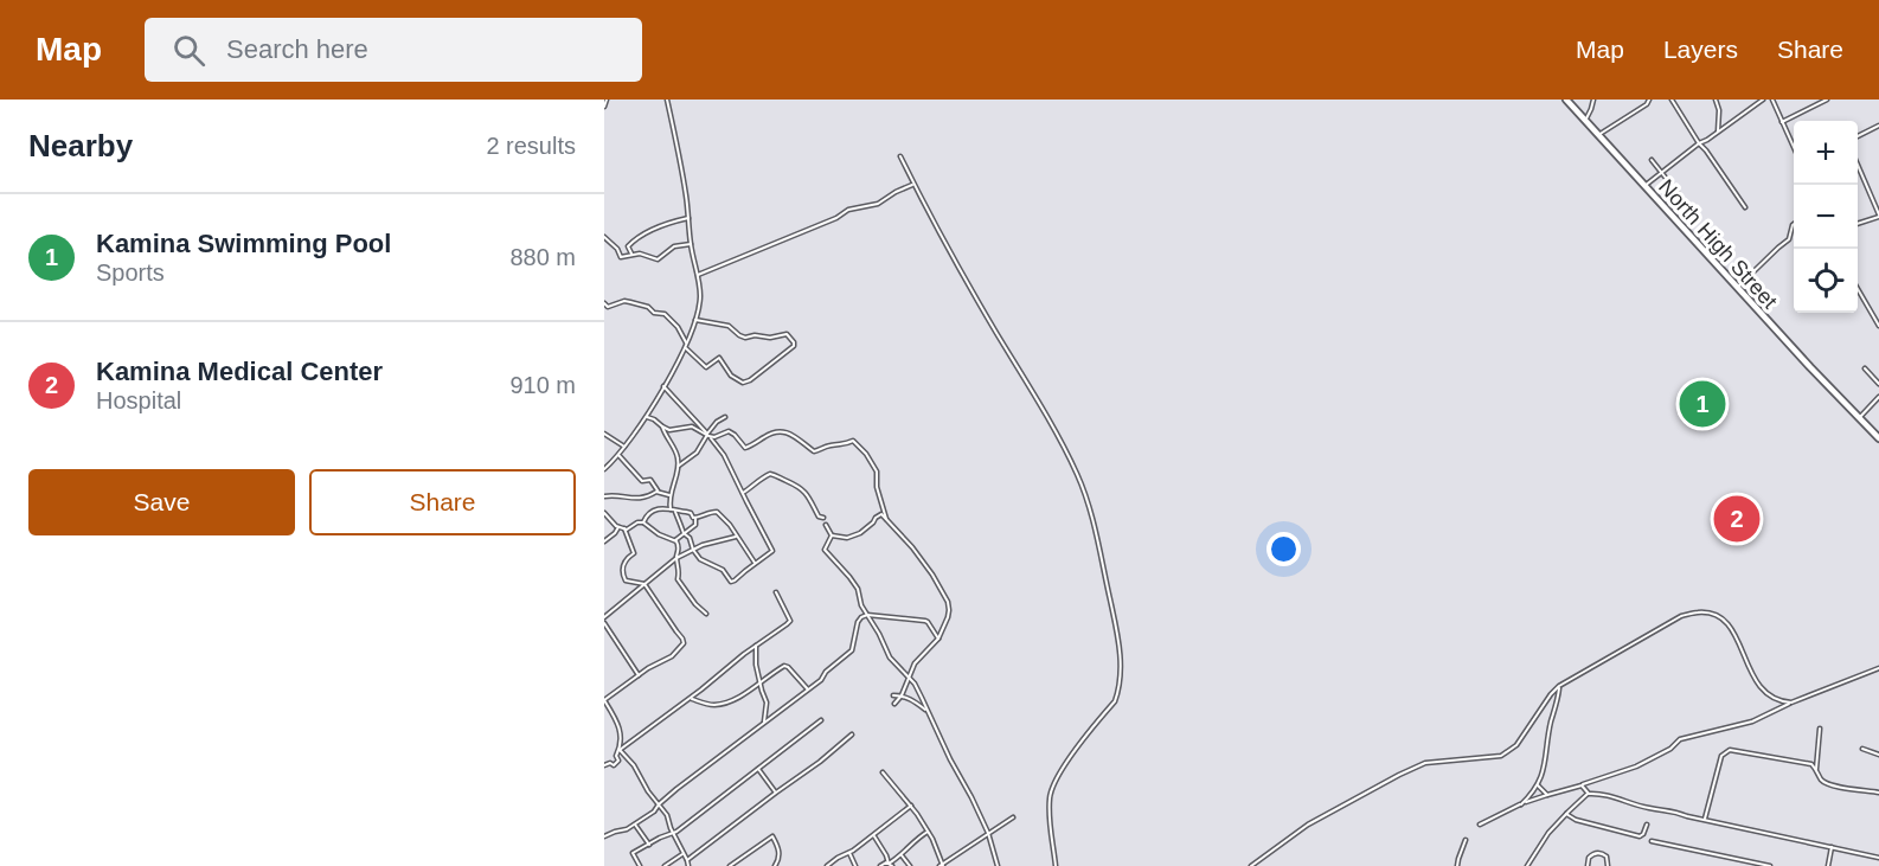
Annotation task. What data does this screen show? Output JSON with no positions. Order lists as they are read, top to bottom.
{
  "streets": {
    "highway": ["North High Street"]
  },
  "page": {
    "header": "Map",
    "search": "Search here",
    "nav": ["Map", "Layers", "Share"],
    "heading": ["Nearby", "2 results"],
    "map_buttons": ["+", "−"],
    "list": [
      {
        "mark": "1",
        "name": "Kamina Swimming Pool",
        "note": "Sports",
        "value": "880 m"
      },
      {
        "mark": "2",
        "name": "Kamina Medical Center",
        "note": "Hospital",
        "value": "910 m"
      }
    ],
    "pins": ["1", "2"],
    "buttons": ["Save", "Share"]
  }
}
